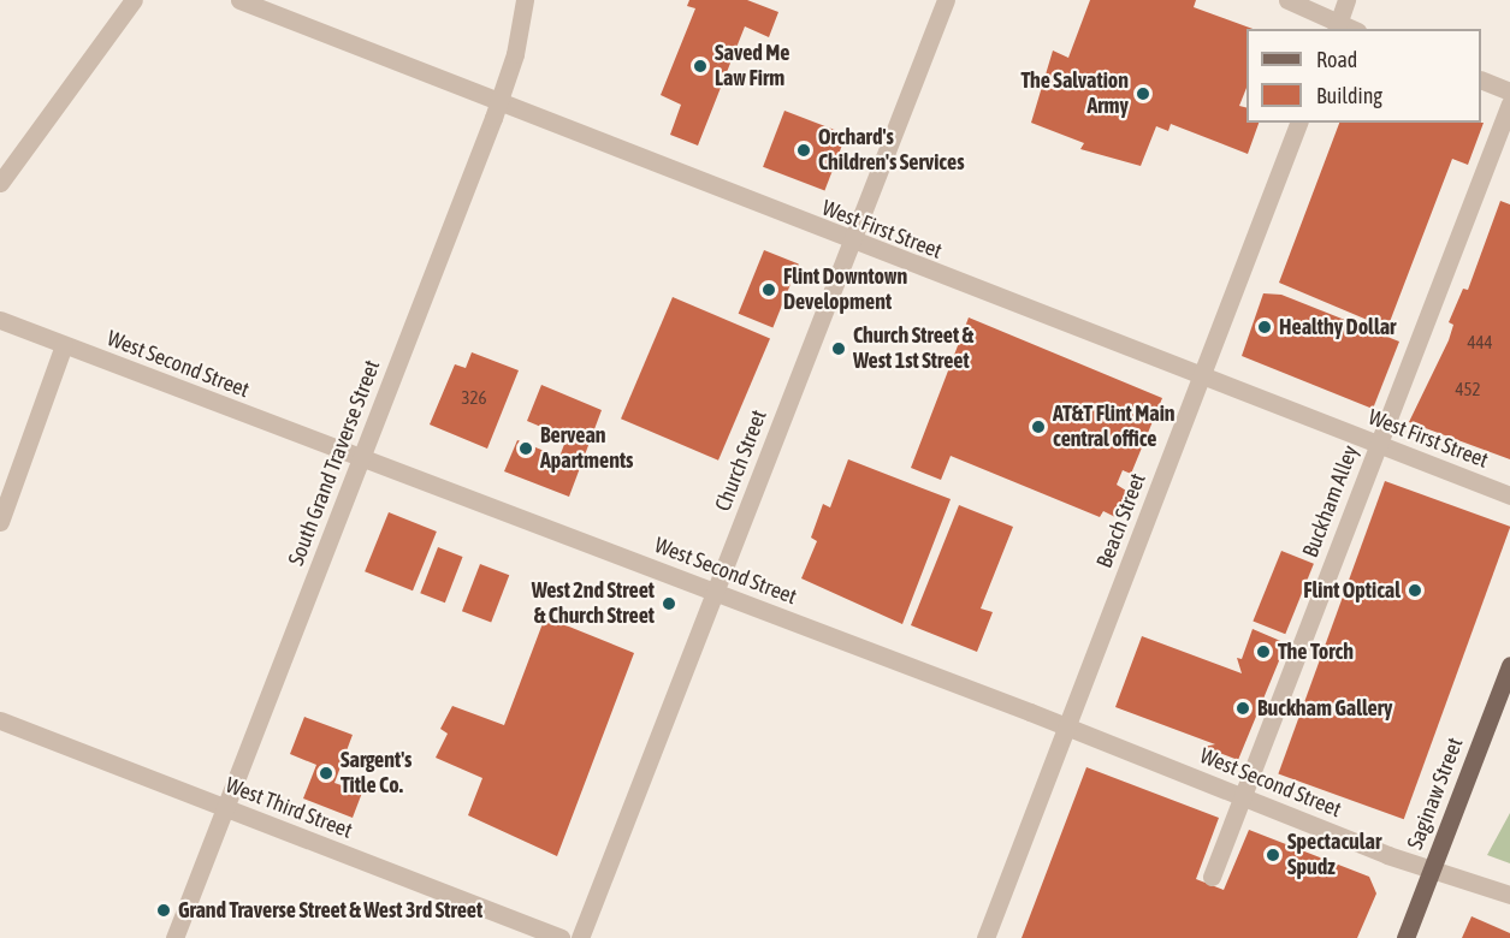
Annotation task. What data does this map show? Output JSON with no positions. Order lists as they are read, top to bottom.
{
  "streets": {
    "main road": ["Saginaw Street"],
    "street": [
      "West First Street",
      "West Second Street",
      "Church Street",
      "South Grand Traverse Street",
      "Buckham Alley",
      "Beach Street",
      "West Third Street"
    ]
  },
  "crossings": [
    ["West First Street", "Church Street"],
    ["West First Street", "South Grand Traverse Street"],
    ["West First Street", "Buckham Alley"],
    ["West First Street", "Beach Street"],
    ["West Second Street", "Church Street"],
    ["West Second Street", "South Grand Traverse Street"],
    ["West Second Street", "Buckham Alley"],
    ["West Second Street", "Beach Street"],
    ["West Second Street", "Saginaw Street"],
    ["South Grand Traverse Street", "West Third Street"]
  ],
  "places": [
    "Saved Me Law Firm",
    "The Salvation Army",
    "Orchard's Children's Services",
    "Flint Downtown Development",
    "Healthy Dollar",
    "Church Street & West 1st Street",
    "AT&T Flint Main central office",
    "Bervean Apartments",
    "Flint Optical",
    "West 2nd Street & Church Street",
    "The Torch",
    "Buckham Gallery",
    "Sargent's Title Co.",
    "Spectacular Spudz",
    "Grand Traverse Street & West 3rd Street"
  ],
  "house_numbers": ["444", "452", "326"],
  "legend": ["Road", "Building"]
}
